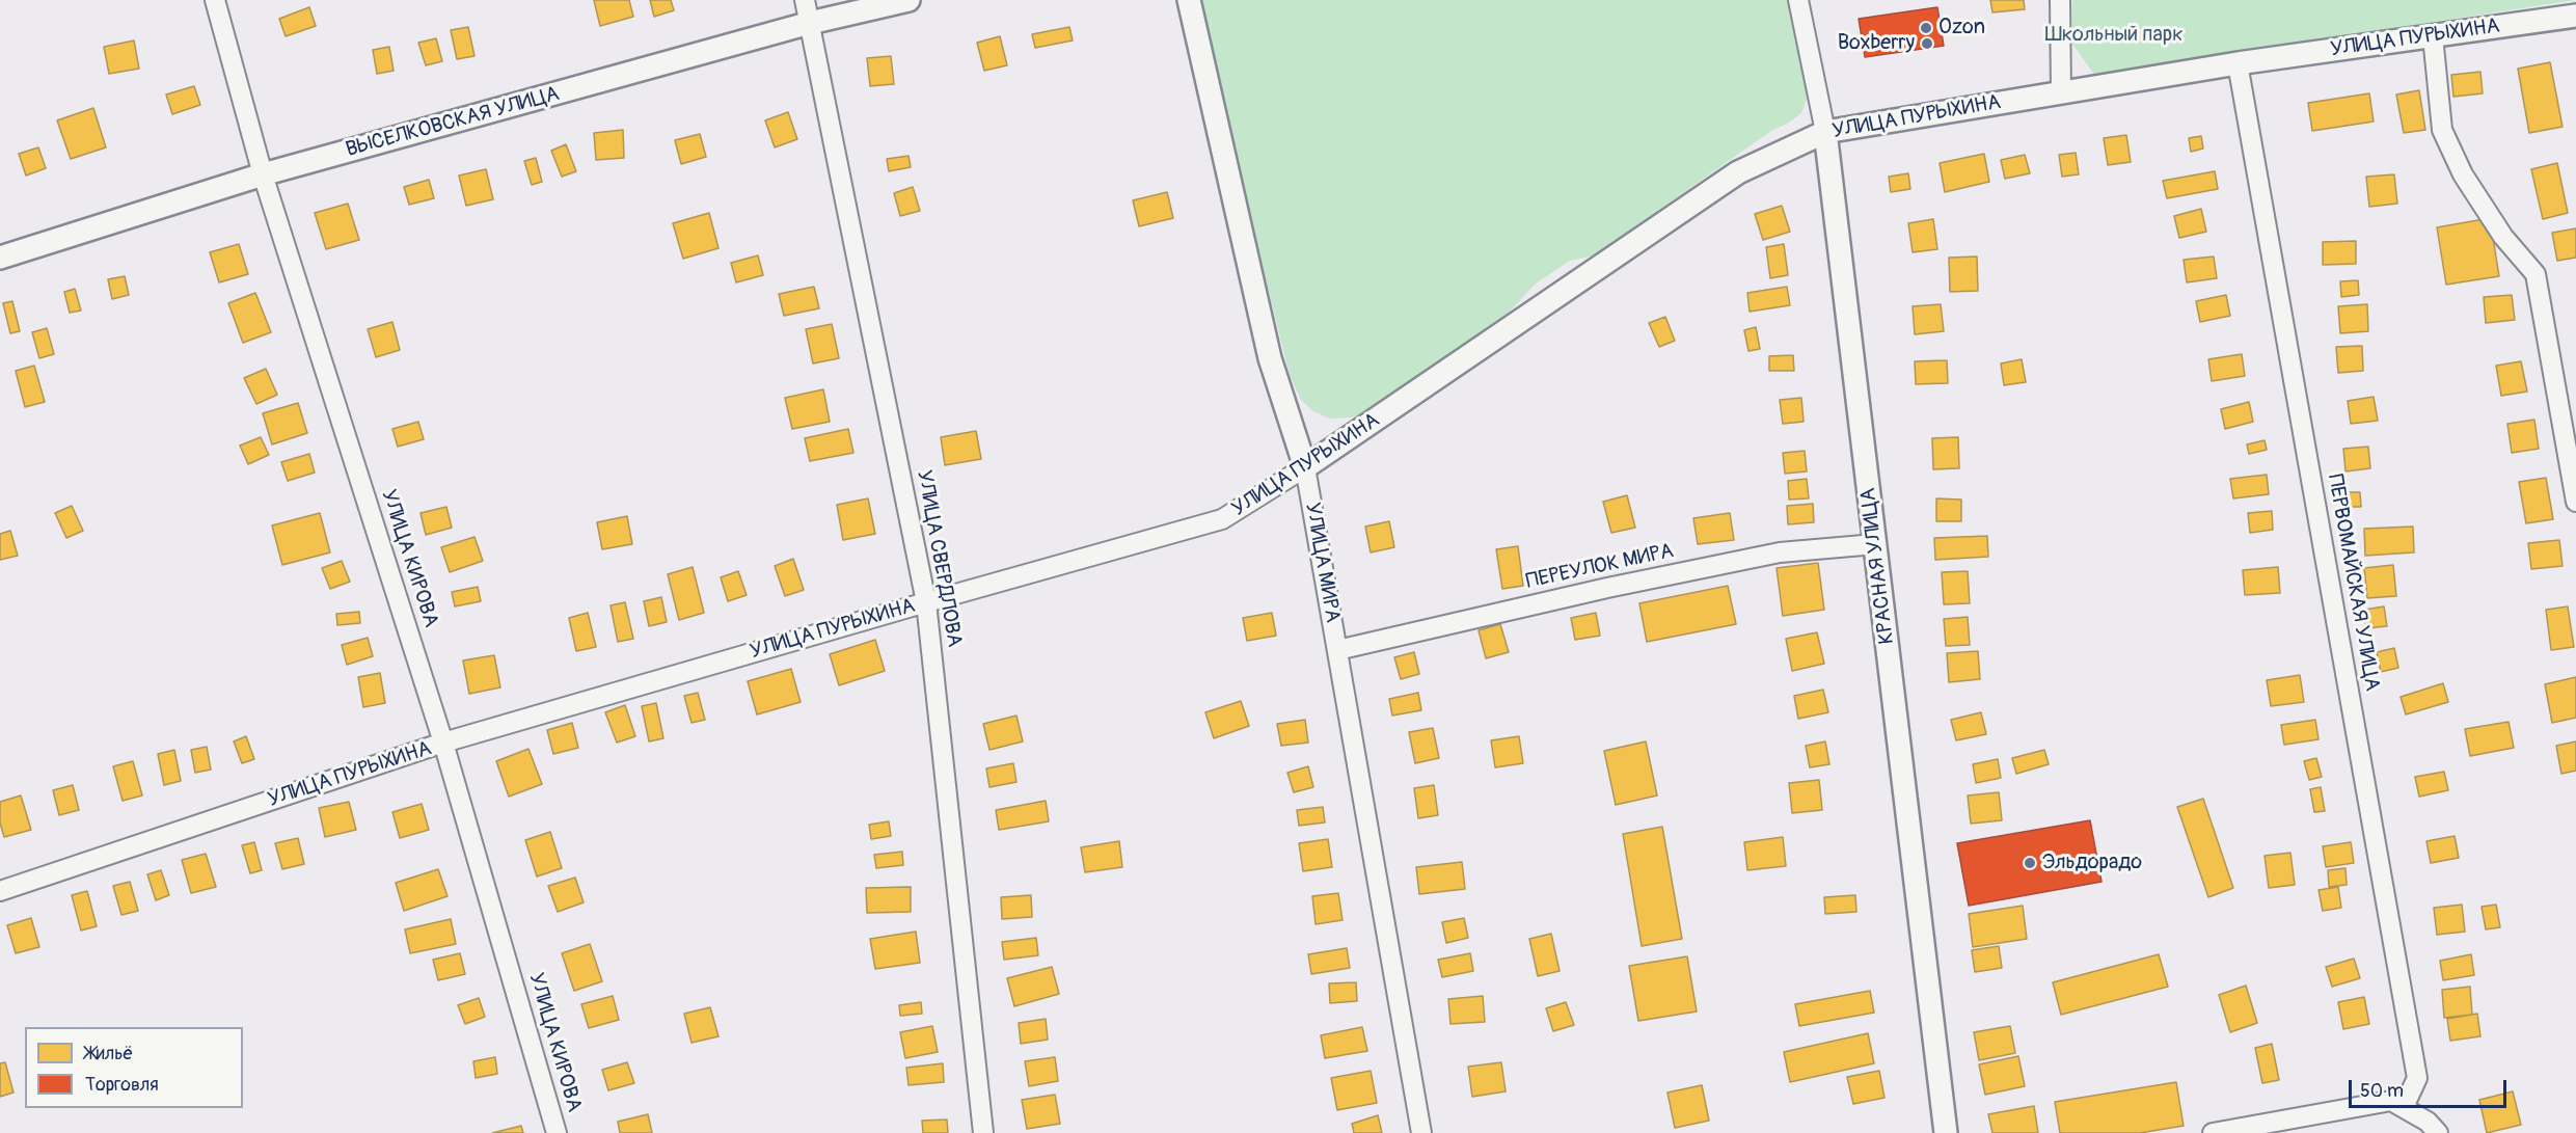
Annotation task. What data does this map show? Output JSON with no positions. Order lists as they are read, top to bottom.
{
  "streets": {
    "street": [
      "УЛИЦА ПУРЫХИНА",
      "ВЫСЕЛКОВСКАЯ УЛИЦА",
      "УЛИЦА КИРОВА",
      "УЛИЦА СВЕРДЛОВА",
      "УЛИЦА МИРА",
      "КРАСНАЯ УЛИЦА",
      "ПЕРЕУЛОК МИРА",
      "ПЕРВОМАЙСКАЯ УЛИЦА"
    ]
  },
  "crossings": [
    ["УЛИЦА ПУРЫХИНА", "УЛИЦА КИРОВА"],
    ["УЛИЦА ПУРЫХИНА", "УЛИЦА СВЕРДЛОВА"],
    ["УЛИЦА ПУРЫХИНА", "УЛИЦА МИРА"],
    ["УЛИЦА ПУРЫХИНА", "КРАСНАЯ УЛИЦА"],
    ["УЛИЦА ПУРЫХИНА", "ПЕРВОМАЙСКАЯ УЛИЦА"],
    ["ВЫСЕЛКОВСКАЯ УЛИЦА", "УЛИЦА КИРОВА"],
    ["ВЫСЕЛКОВСКАЯ УЛИЦА", "УЛИЦА СВЕРДЛОВА"],
    ["УЛИЦА МИРА", "ПЕРЕУЛОК МИРА"],
    ["КРАСНАЯ УЛИЦА", "ПЕРЕУЛОК МИРА"]
  ],
  "parks": ["Школьный парк"],
  "places": ["Ozon", "Boxberry", "Эльдорадо"],
  "legend": ["Жильё", "Торговля"],
  "scale_bar": "50 m"
}
